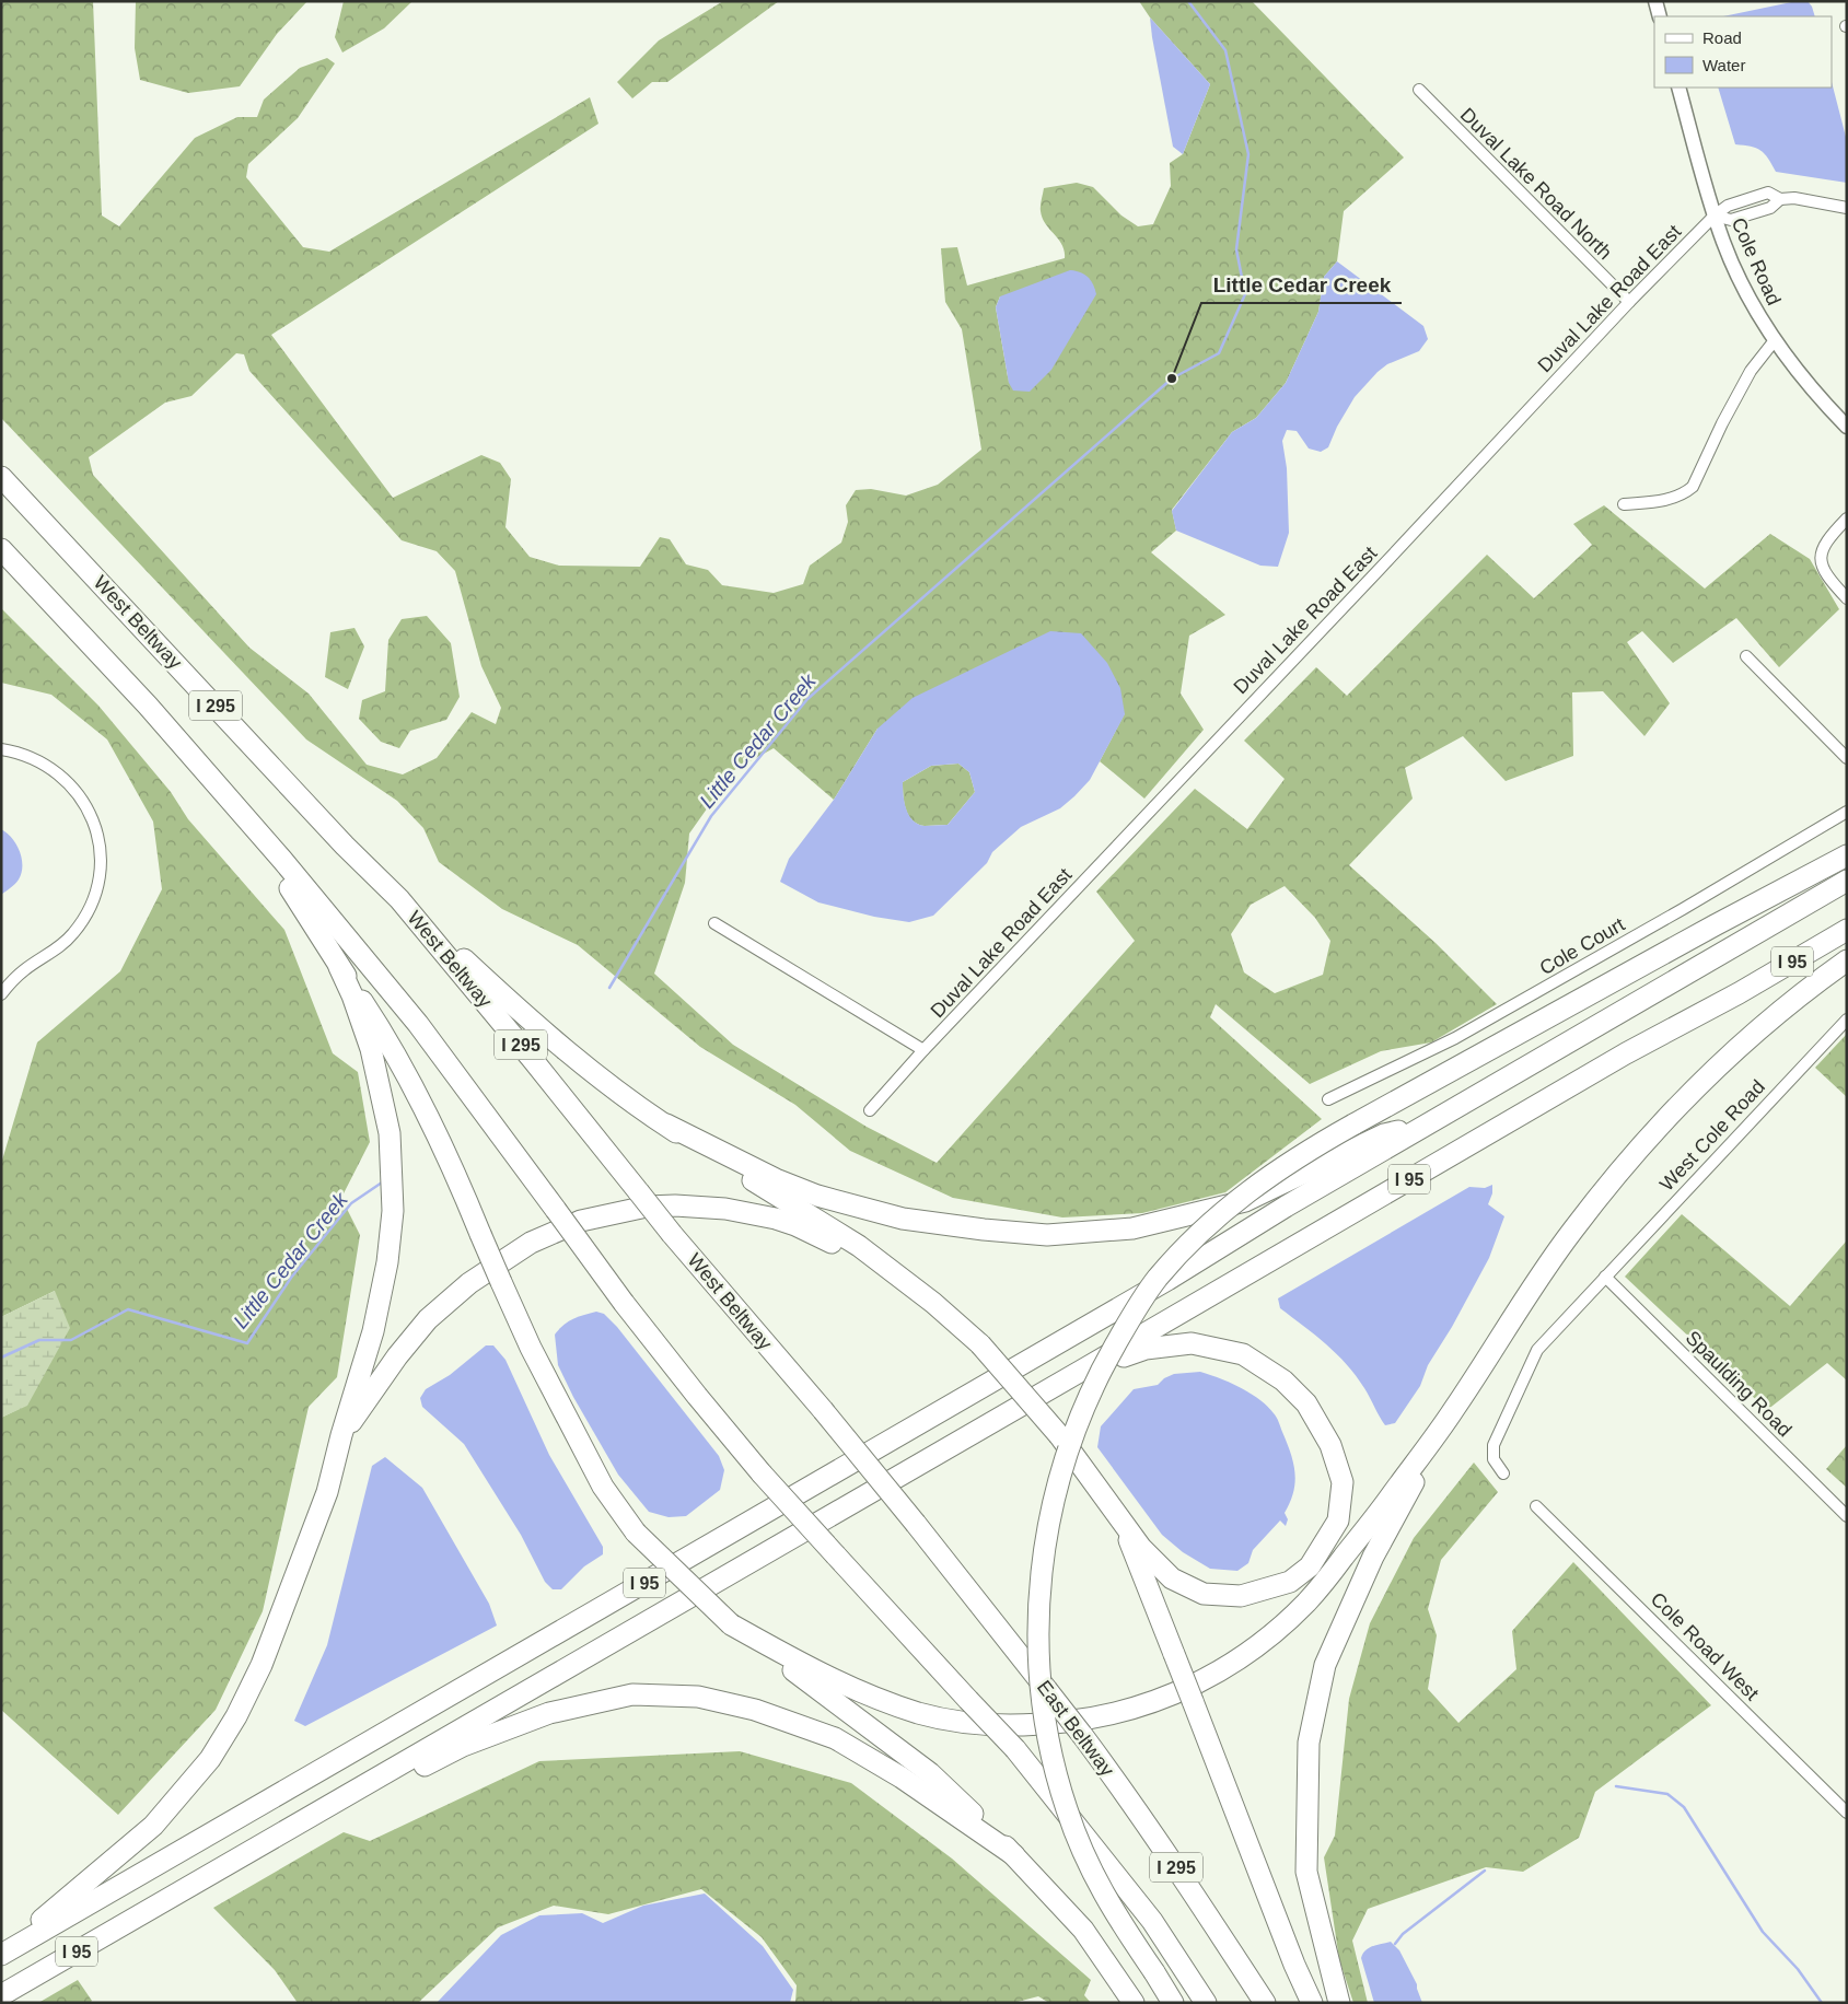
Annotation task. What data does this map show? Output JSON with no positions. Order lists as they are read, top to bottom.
{
  "streets": {
    "highway": [
      "West Beltway",
      "I 295",
      "I 95",
      "East Beltway"
    ],
    "street": [
      "Duval Lake Road North",
      "Cole Road",
      "Duval Lake Road East",
      "Cole Court",
      "West Cole Road",
      "Spaulding Road",
      "Cole Road West"
    ]
  },
  "crossings": [
    ["Duval Lake Road North", "Duval Lake Road East"],
    ["Cole Road", "Duval Lake Road East"],
    ["West Beltway", "East Beltway"],
    ["West Cole Road", "Spaulding Road"]
  ],
  "water": ["Little Cedar Creek"],
  "places": ["Little Cedar Creek"],
  "legend": ["Road", "Water"]
}
